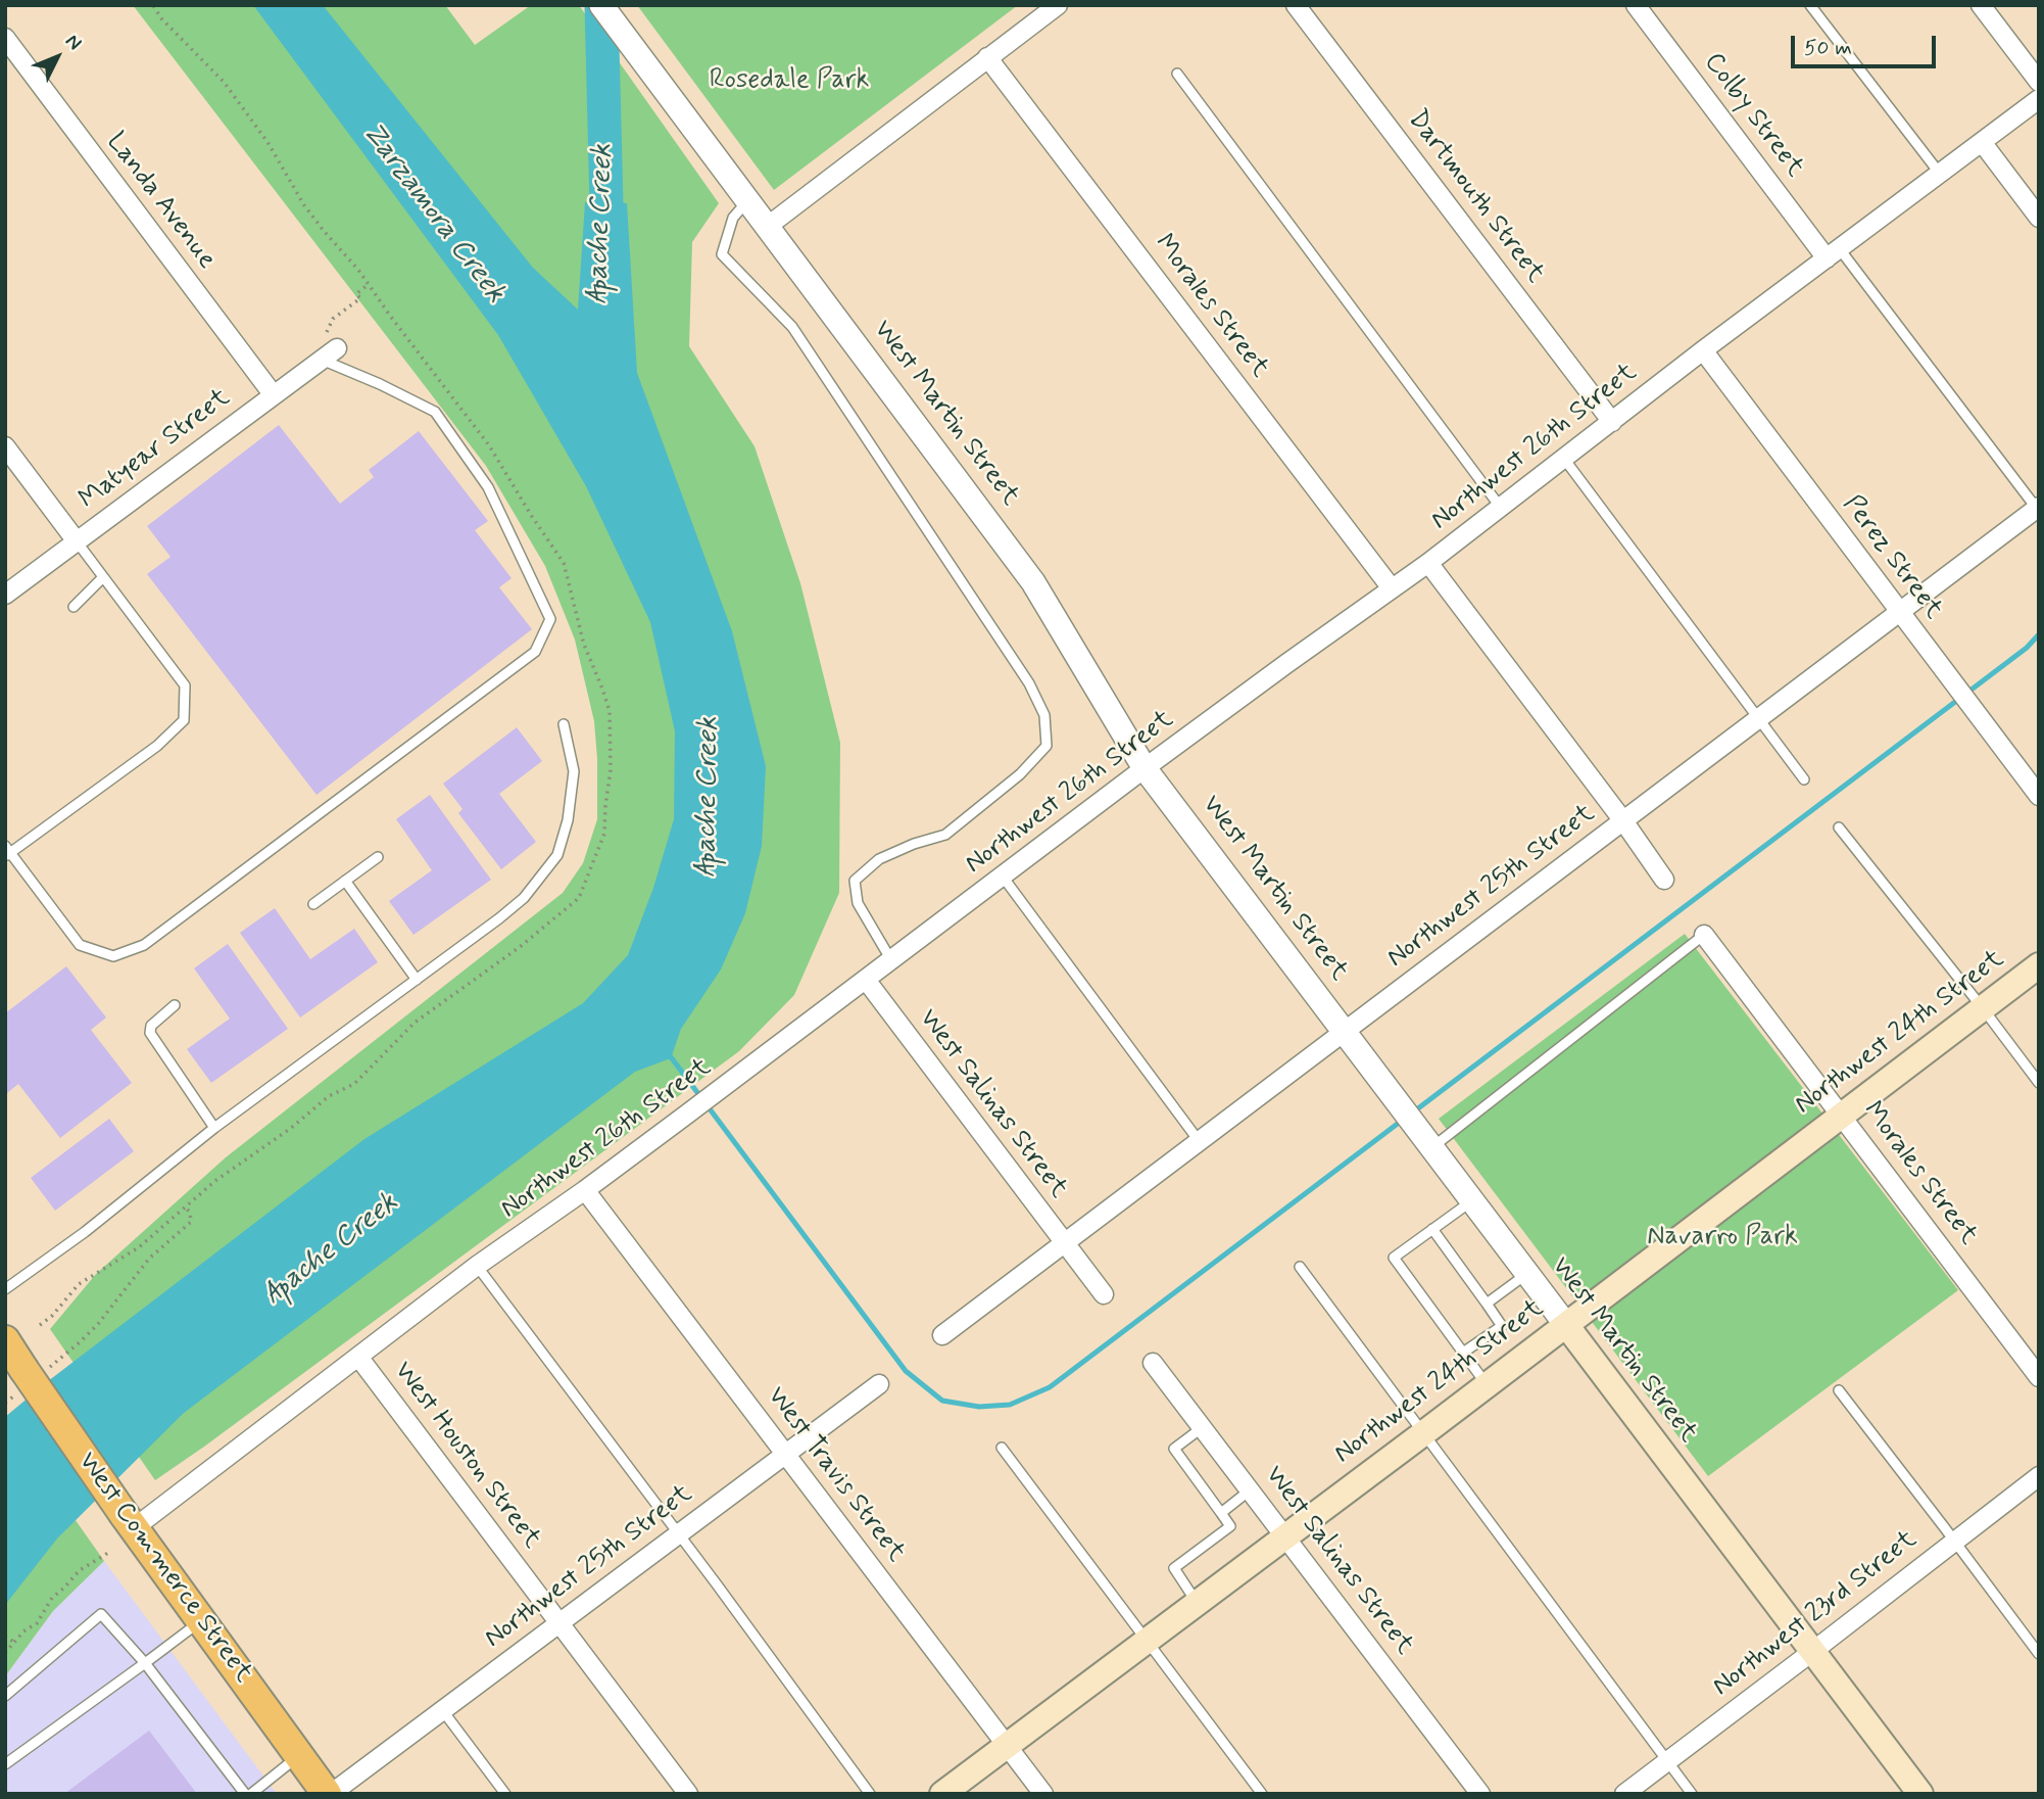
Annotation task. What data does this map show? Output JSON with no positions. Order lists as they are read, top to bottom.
{
  "streets": {
    "main road": ["West Martin Street", "Northwest 24th Street", "West Commerce Street"],
    "street": [
      "Colby Street",
      "Dartmouth Street",
      "Landa Avenue",
      "Morales Street",
      "Northwest 26th Street",
      "Matyear Street",
      "Perez Street",
      "Northwest 25th Street",
      "West Salinas Street",
      "West Houston Street",
      "West Travis Street",
      "Northwest 23rd Street"
    ]
  },
  "crossings": [
    ["Colby Street", "Northwest 26th Street"],
    ["Dartmouth Street", "Northwest 26th Street"],
    ["Landa Avenue", "Matyear Street"],
    ["Morales Street", "Northwest 26th Street"],
    ["Morales Street", "Northwest 24th Street"],
    ["West Martin Street", "Northwest 26th Street"],
    ["West Martin Street", "Northwest 25th Street"],
    ["West Martin Street", "Northwest 24th Street"],
    ["West Martin Street", "Northwest 23rd Street"],
    ["Northwest 26th Street", "Perez Street"],
    ["Northwest 26th Street", "West Salinas Street"],
    ["Northwest 26th Street", "West Houston Street"],
    ["Northwest 26th Street", "West Travis Street"],
    ["Northwest 26th Street", "West Commerce Street"],
    ["Perez Street", "Northwest 25th Street"],
    ["Northwest 25th Street", "West Salinas Street"],
    ["Northwest 25th Street", "West Houston Street"],
    ["Northwest 25th Street", "West Travis Street"],
    ["Northwest 25th Street", "West Commerce Street"],
    ["Northwest 24th Street", "West Salinas Street"],
    ["Northwest 24th Street", "West Travis Street"]
  ],
  "water": ["Zarzamora Creek", "Apache Creek"],
  "parks": ["Rosedale Park", "Navarro Park"],
  "scale_bar": "50 m",
  "north": "top right"
}
